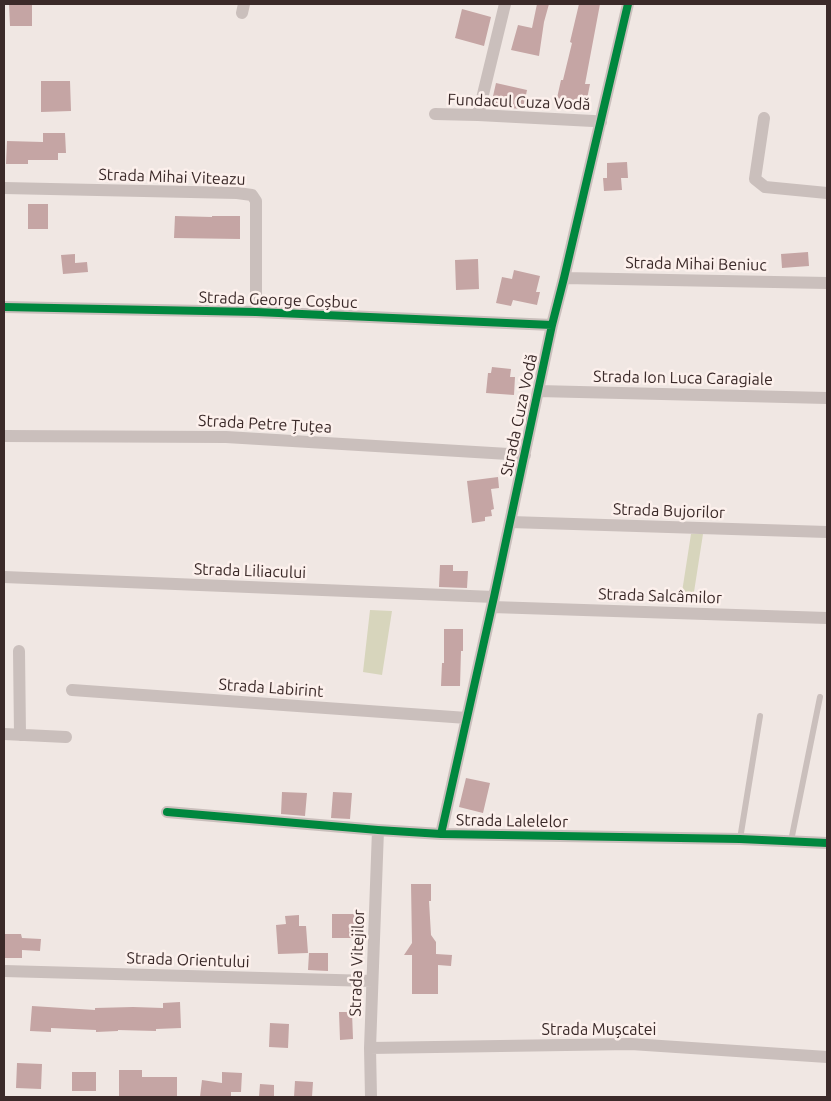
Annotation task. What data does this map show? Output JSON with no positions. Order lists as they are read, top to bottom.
{
  "streets": {
    "street": [
      "Fundacul Cuza Vodă",
      "Strada Mihai Viteazu",
      "Strada Mihai Beniuc",
      "Strada George Coșbuc",
      "Strada Ion Luca Caragiale",
      "Strada Cuza Vodă",
      "Strada Petre Țuțea",
      "Strada Bujorilor",
      "Strada Liliacului",
      "Strada Salcâmilor",
      "Strada Labirint",
      "Strada Lalelelor",
      "Strada Orientului",
      "Strada Vitejilor",
      "Strada Mușcatei"
    ]
  },
  "crossings": [
    ["Fundacul Cuza Vodă", "Strada Cuza Vodă"],
    ["Strada Mihai Viteazu", "Strada George Coșbuc"],
    ["Strada Mihai Beniuc", "Strada Cuza Vodă"],
    ["Strada George Coșbuc", "Strada Cuza Vodă"],
    ["Strada Ion Luca Caragiale", "Strada Cuza Vodă"],
    ["Strada Cuza Vodă", "Strada Petre Țuțea"],
    ["Strada Cuza Vodă", "Strada Bujorilor"],
    ["Strada Cuza Vodă", "Strada Liliacului"],
    ["Strada Cuza Vodă", "Strada Salcâmilor"],
    ["Strada Cuza Vodă", "Strada Labirint"],
    ["Strada Cuza Vodă", "Strada Lalelelor"],
    ["Strada Liliacului", "Strada Salcâmilor"],
    ["Strada Lalelelor", "Strada Vitejilor"],
    ["Strada Orientului", "Strada Vitejilor"],
    ["Strada Vitejilor", "Strada Mușcatei"]
  ]
}
